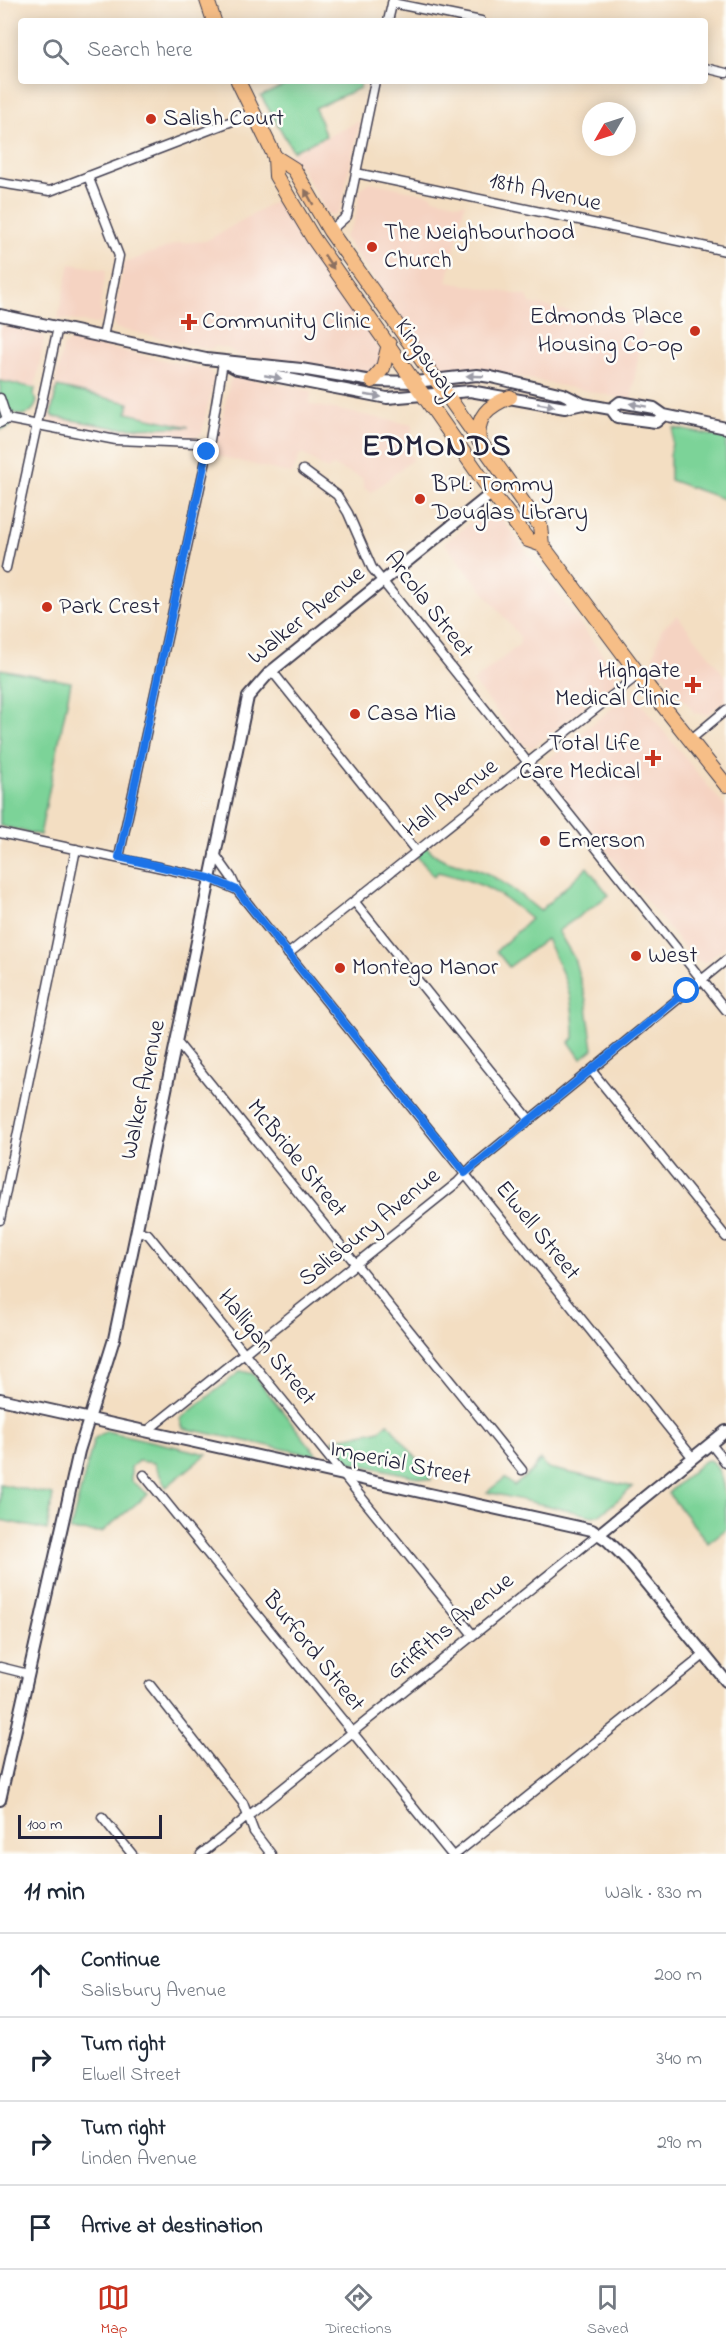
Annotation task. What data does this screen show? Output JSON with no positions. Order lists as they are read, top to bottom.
{
  "streets": {
    "main road": ["Kingsway"],
    "street": [
      "18th Avenue",
      "Arcola Street",
      "Walker Avenue",
      "Hall Avenue",
      "McBride Street",
      "Salisbury Avenue",
      "Elwell Street",
      "Halligan Street",
      "Imperial Street",
      "Griffiths Avenue",
      "Burford Street"
    ]
  },
  "crossings": [
    ["Kingsway", "Walker Avenue"],
    ["Kingsway", "Hall Avenue"],
    ["Arcola Street", "Walker Avenue"],
    ["Arcola Street", "Hall Avenue"],
    ["Arcola Street", "Salisbury Avenue"],
    ["Walker Avenue", "McBride Street"],
    ["Walker Avenue", "Elwell Street"],
    ["Walker Avenue", "Halligan Street"],
    ["Walker Avenue", "Imperial Street"],
    ["Hall Avenue", "Elwell Street"],
    ["McBride Street", "Salisbury Avenue"],
    ["Salisbury Avenue", "Elwell Street"],
    ["Salisbury Avenue", "Halligan Street"],
    ["Salisbury Avenue", "Imperial Street"],
    ["Elwell Street", "Griffiths Avenue"],
    ["Halligan Street", "Imperial Street"],
    ["Halligan Street", "Griffiths Avenue"],
    ["Imperial Street", "Griffiths Avenue"],
    ["Griffiths Avenue", "Burford Street"]
  ],
  "districts": ["EDMONDS"],
  "places": {
    "other": [
      "Salish Court",
      "The Neighbourhood Church",
      "Edmonds Place Housing Co-op",
      "BPL: Tommy Douglas Library",
      "Park Crest",
      "Casa Mia",
      "Emerson",
      "West",
      "Montego Manor"
    ],
    "health": ["Community Clinic", "Highgate Medical Clinic", "Total Life Care Medical"]
  },
  "scale_bar": "100 m",
  "north": "bottom left",
  "page": {
    "search": "Search here",
    "scale": "100 m",
    "heading": ["11 min", "Walk · 830 m"],
    "list": [
      ["Continue", "Salisbury Avenue", "200 m"],
      ["Turn right", "Elwell Street", "340 m"],
      ["Turn right", "Linden Avenue", "290 m"],
      "Arrive at destination"
    ],
    "nav": ["Map", "Directions", "Saved"]
  }
}
